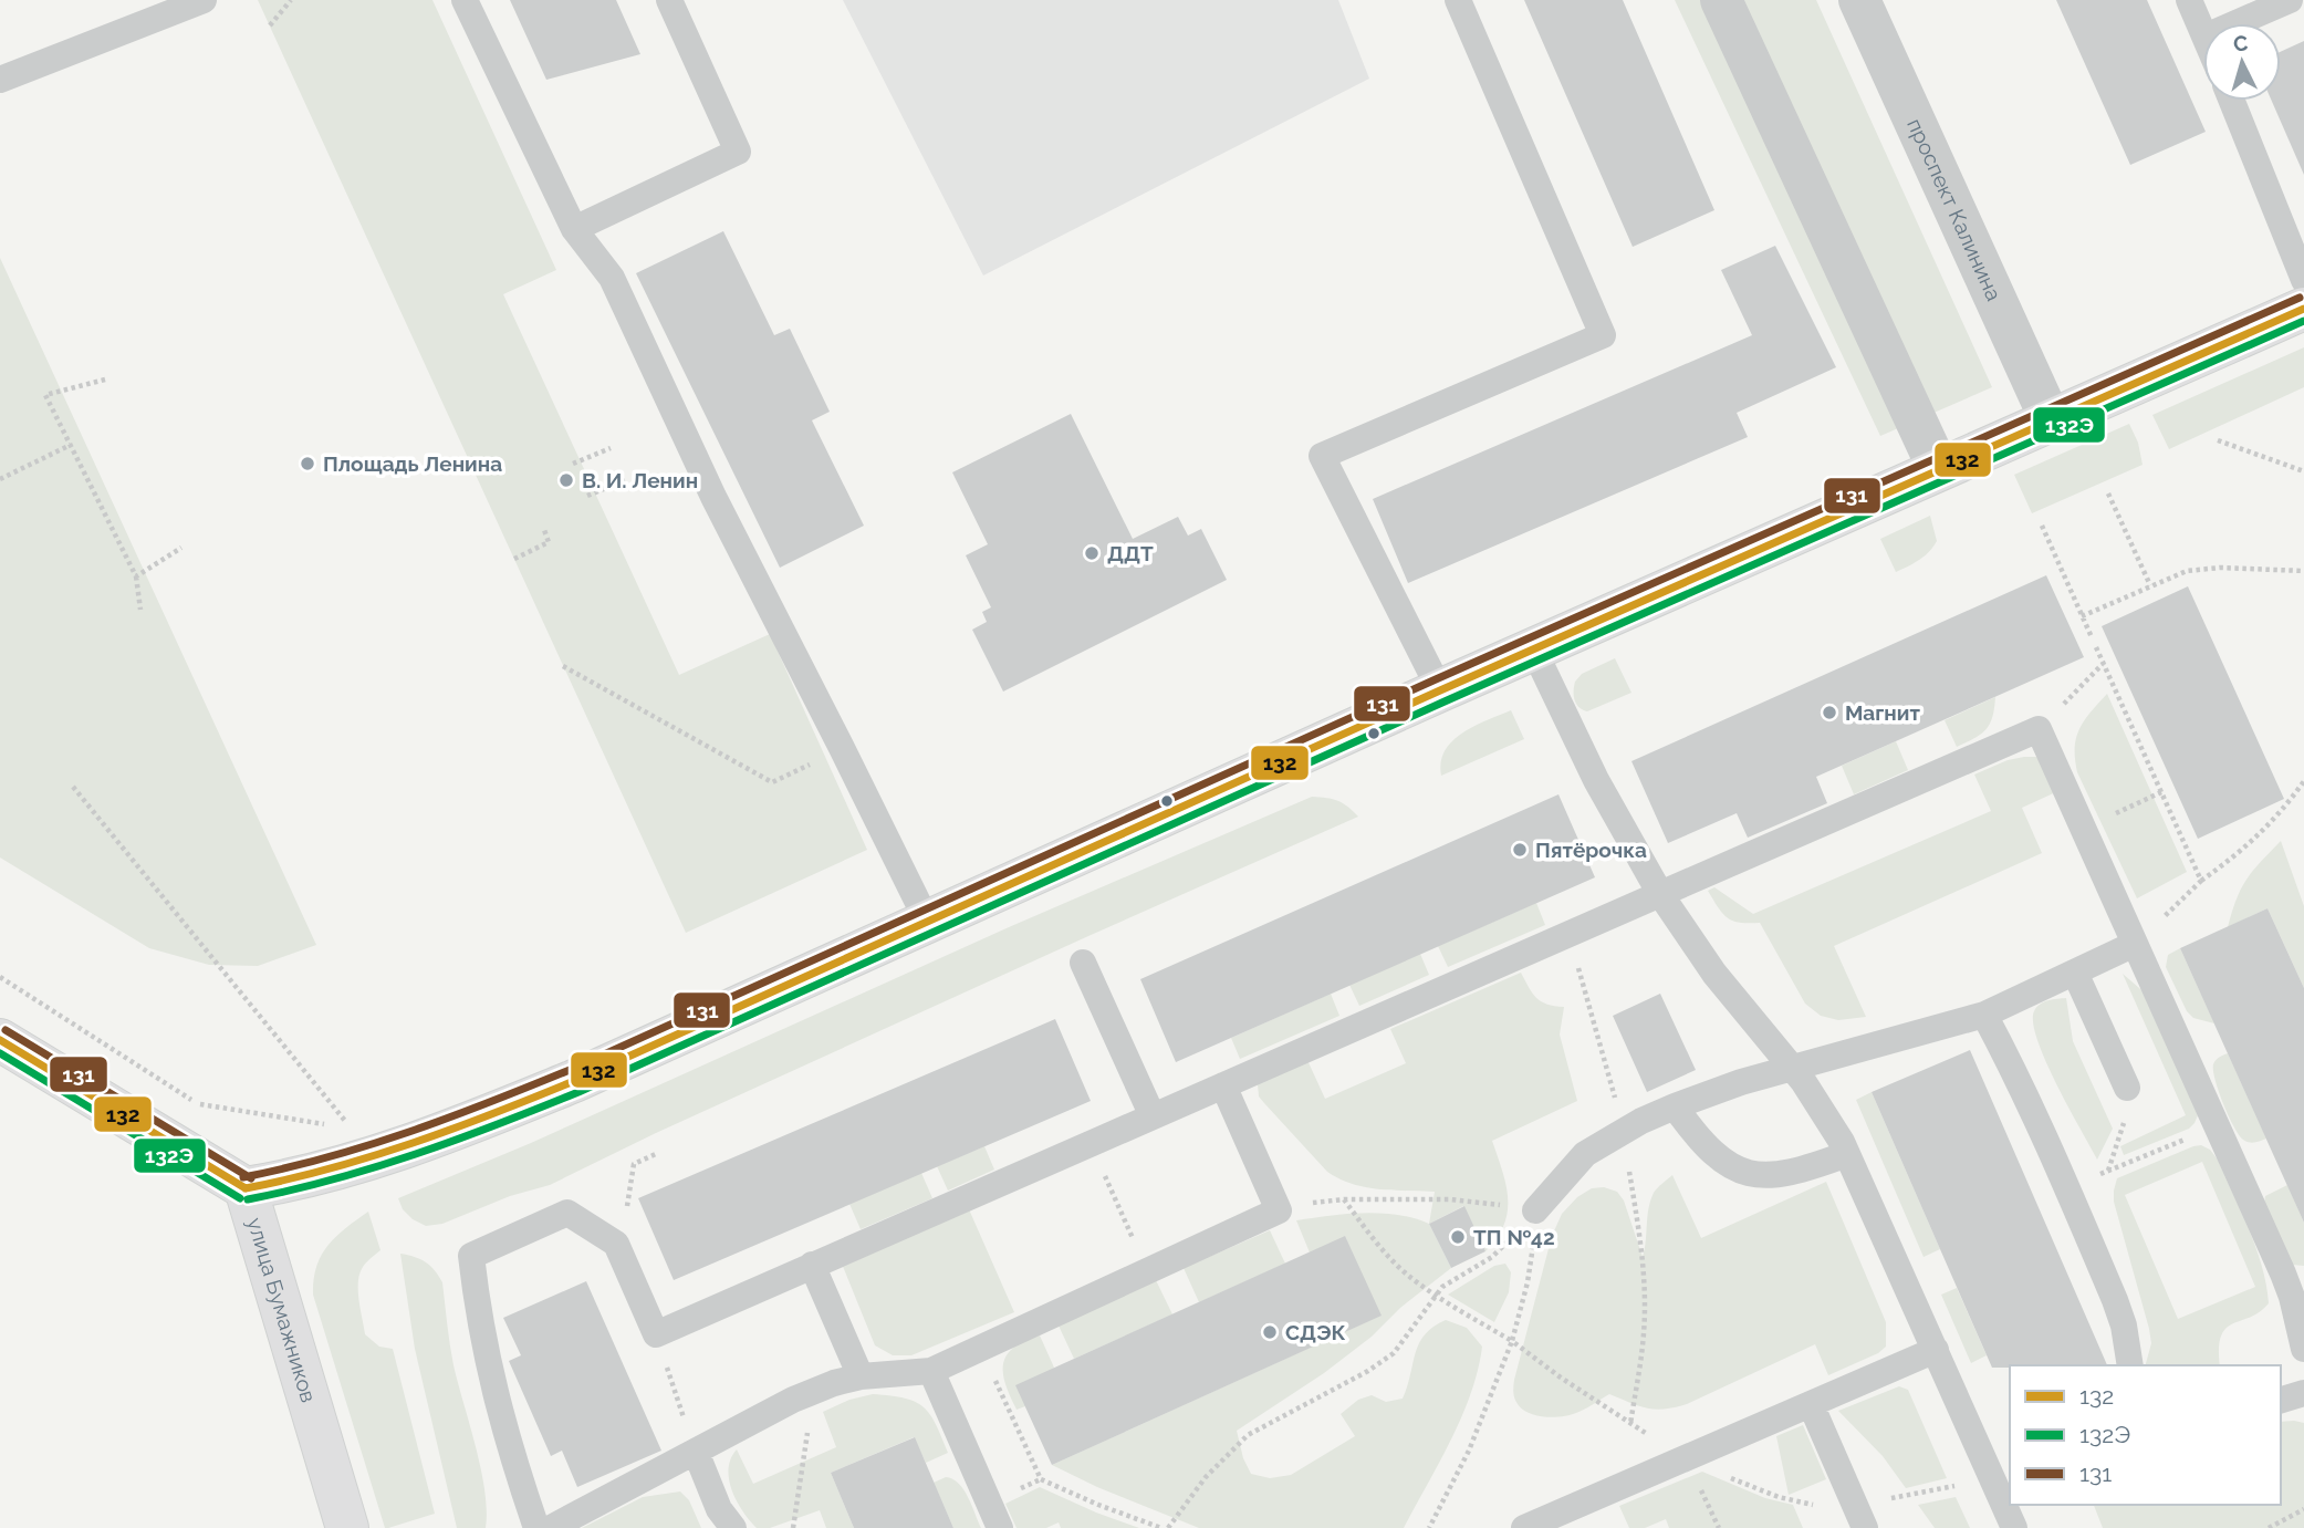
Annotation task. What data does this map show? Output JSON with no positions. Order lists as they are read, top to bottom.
{
  "streets": {
    "street": ["проспект Калинина", "улица Бумажников"]
  },
  "places": [
    "Площадь Ленина",
    "В. И. Ленин",
    "ДДТ",
    "Магнит",
    "Пятёрочка",
    "ТП №42",
    "СДЭК"
  ],
  "lines": ["transit line 131", "transit line 132", "transit line 132Э"],
  "legend": ["132", "132Э", "131"],
  "north": "top"
}
